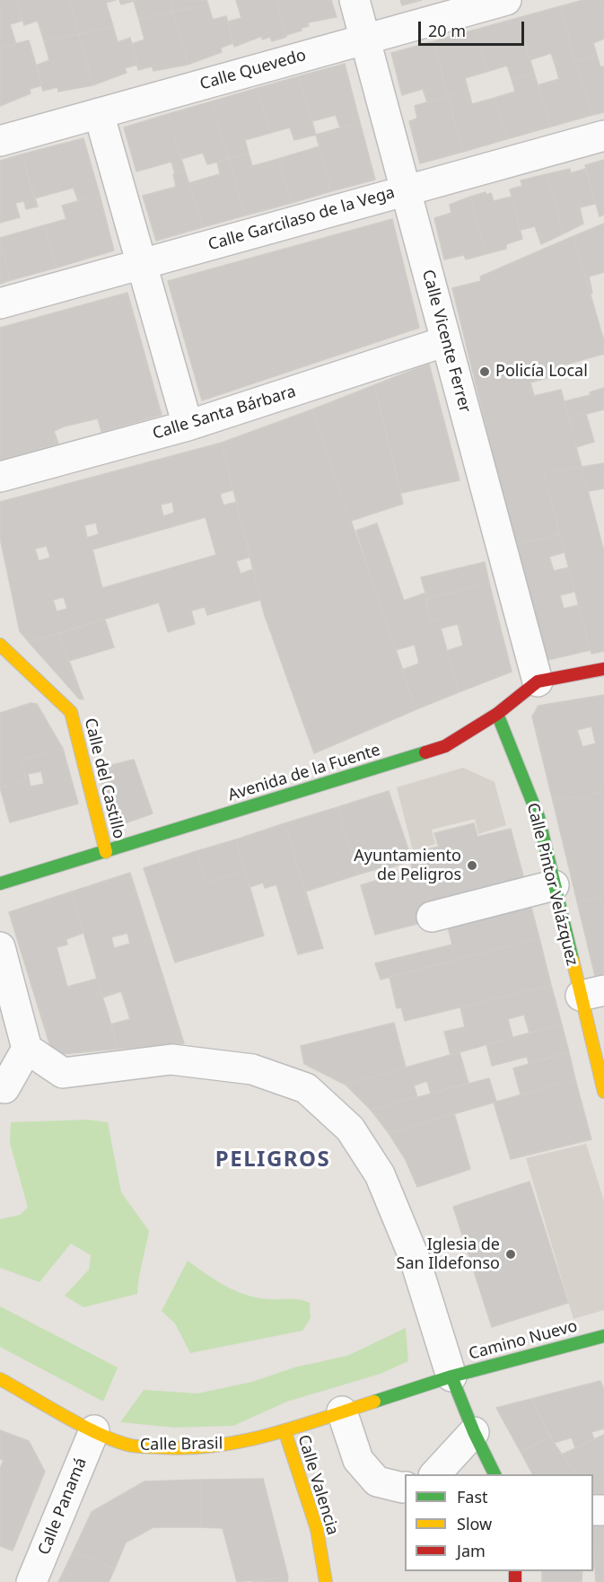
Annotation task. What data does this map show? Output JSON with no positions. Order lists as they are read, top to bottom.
{
  "streets": {
    "street": [
      "Calle Quevedo",
      "Calle Garcilaso de la Vega",
      "Calle Vicente Ferrer",
      "Calle Santa Bárbara",
      "Avenida de la Fuente",
      "Calle del Castillo",
      "Calle Pintor Velázquez",
      "Camino Nuevo",
      "Calle Brasil",
      "Calle Valencia",
      "Calle Panamá"
    ]
  },
  "crossings": [
    ["Calle Quevedo", "Calle Vicente Ferrer"],
    ["Calle Garcilaso de la Vega", "Calle Vicente Ferrer"],
    ["Calle Vicente Ferrer", "Calle Santa Bárbara"],
    ["Calle Vicente Ferrer", "Avenida de la Fuente"],
    ["Avenida de la Fuente", "Calle del Castillo"],
    ["Avenida de la Fuente", "Calle Pintor Velázquez"],
    ["Camino Nuevo", "Calle Brasil"],
    ["Calle Brasil", "Calle Valencia"],
    ["Calle Brasil", "Calle Panamá"]
  ],
  "districts": ["PELIGROS"],
  "places": ["Policía Local", "Ayuntamiento de Peligros", "Iglesia de San Ildefonso"],
  "legend": ["Fast", "Slow", "Jam"],
  "scale_bar": "20 m"
}
